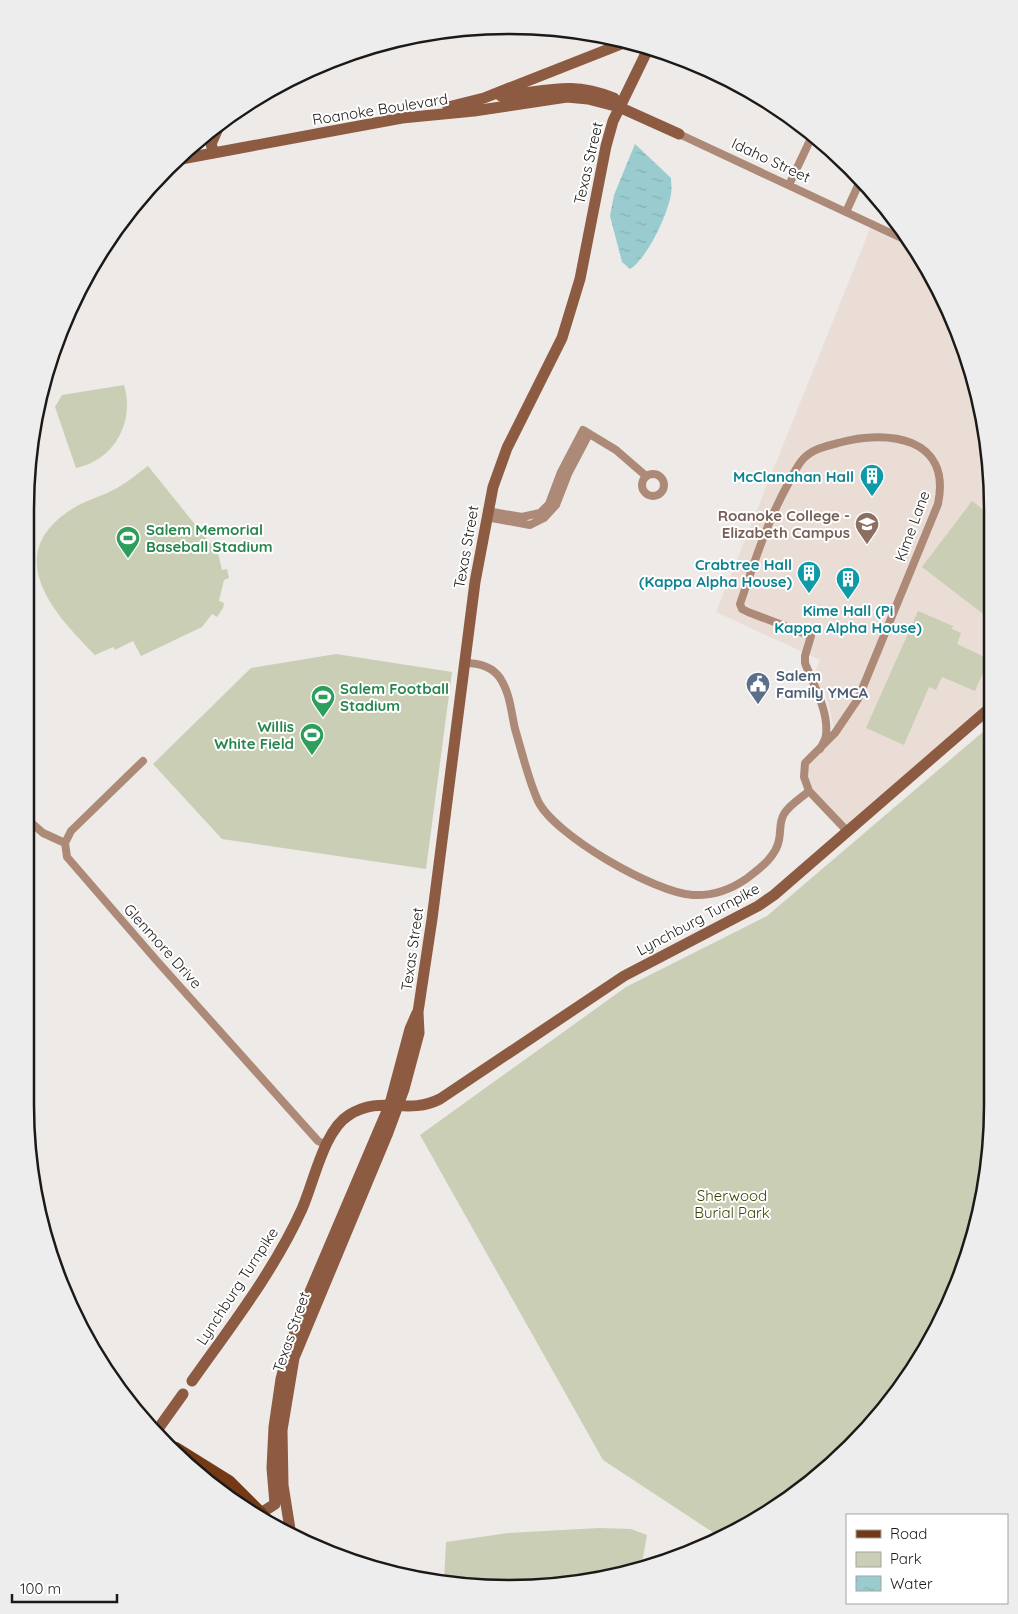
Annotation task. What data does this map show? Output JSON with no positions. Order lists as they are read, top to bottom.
{
  "streets": {
    "main road": [
      "Roanoke Boulevard",
      "Idaho Street",
      "Texas Street",
      "Lynchburg Turnpike"
    ],
    "street": ["Kime Lane", "Glenmore Drive"]
  },
  "crossings": [
    ["Roanoke Boulevard", "Idaho Street"],
    ["Roanoke Boulevard", "Texas Street"],
    ["Idaho Street", "Texas Street"],
    ["Texas Street", "Lynchburg Turnpike"],
    ["Lynchburg Turnpike", "Glenmore Drive"]
  ],
  "parks": ["Sherwood Burial Park"],
  "places": {
    "building": ["McClanahan Hall", "Crabtree Hall (Kappa Alpha House)", "Kime Hall (Pi Kappa Alpha House)"],
    "school or university": ["Roanoke College - Elizabeth Campus"],
    "sports": ["Salem Memorial Baseball Stadium", "Salem Football Stadium", "Willis White Field"],
    "public building": ["Salem Family YMCA"]
  },
  "legend": ["Road", "Park", "Water"],
  "scale_bar": "100 m"
}
